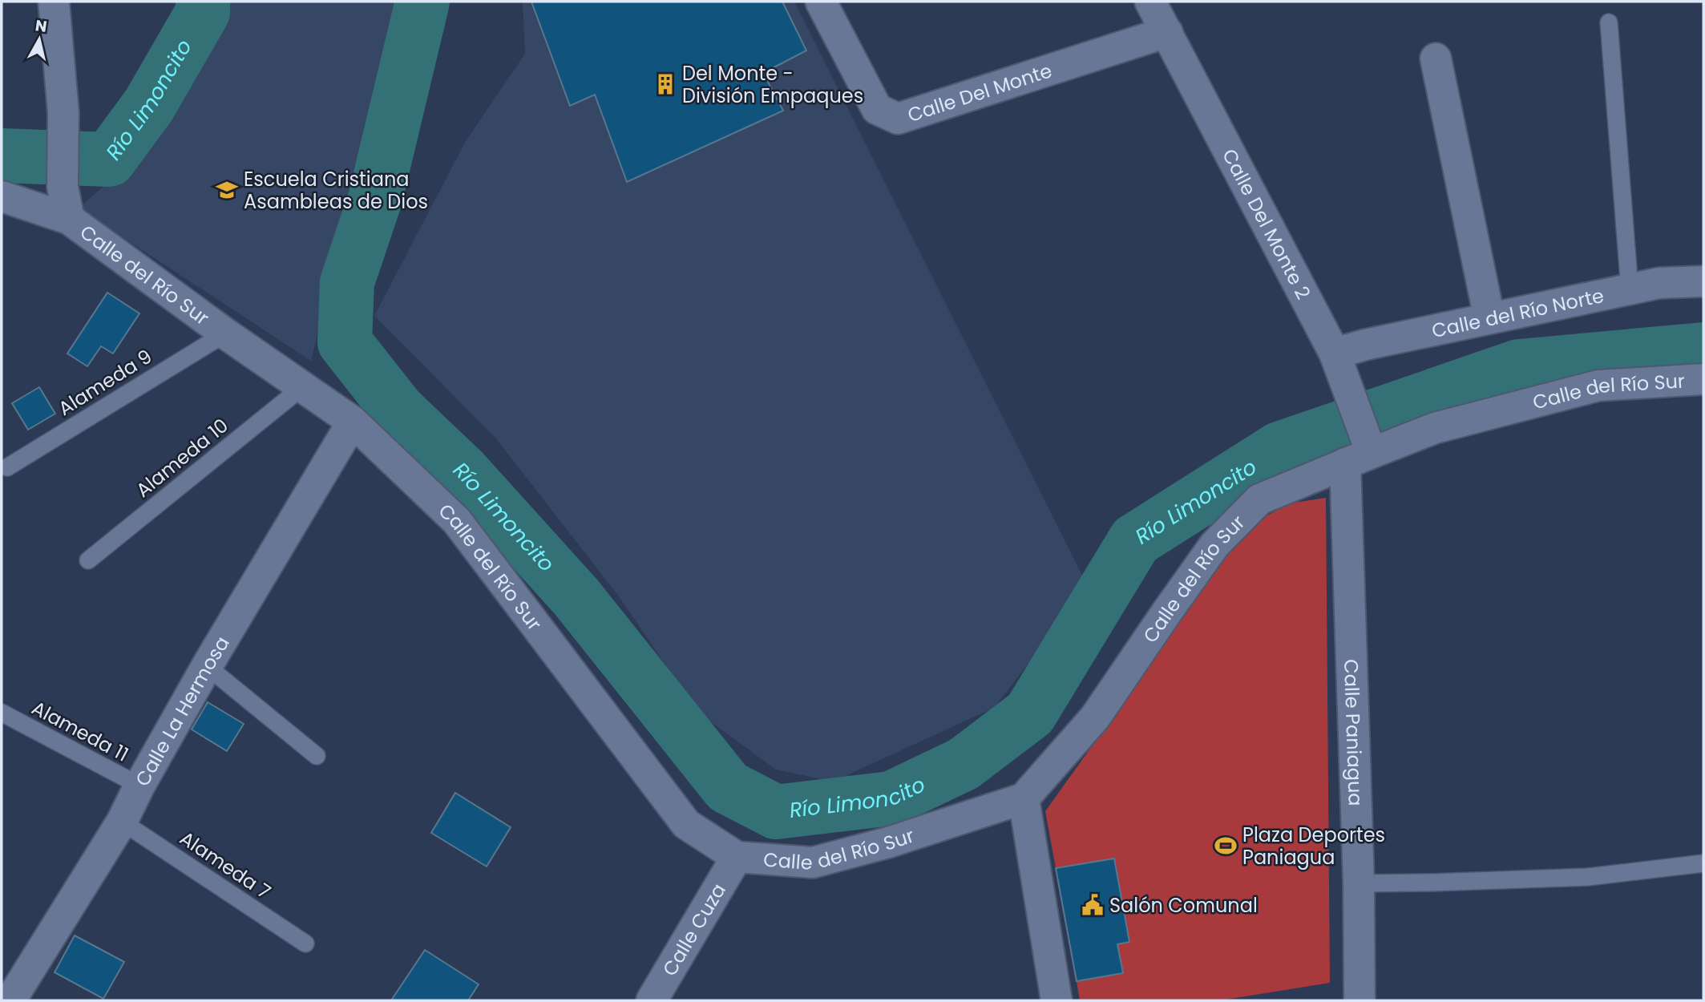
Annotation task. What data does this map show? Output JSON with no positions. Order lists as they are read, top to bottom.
{
  "streets": {
    "street": [
      "Calle Del Monte",
      "Calle Del Monte 2",
      "Calle del Río Sur",
      "Calle del Río Norte",
      "Calle La Hermosa",
      "Calle Paniagua",
      "Calle Cuza"
    ],
    "lane": [
      "Alameda 9",
      "Alameda 10",
      "Alameda 11",
      "Alameda 7"
    ]
  },
  "crossings": [
    ["Calle Del Monte", "Calle Del Monte 2"],
    ["Calle Del Monte 2", "Calle del Río Sur"],
    ["Calle Del Monte 2", "Calle del Río Norte"],
    ["Calle Del Monte 2", "Calle Paniagua"],
    ["Calle del Río Sur", "Alameda 9"],
    ["Calle del Río Sur", "Alameda 10"],
    ["Calle del Río Sur", "Calle La Hermosa"],
    ["Calle del Río Sur", "Calle Paniagua"],
    ["Calle del Río Sur", "Calle Cuza"],
    ["Calle La Hermosa", "Alameda 11"],
    ["Calle La Hermosa", "Alameda 7"]
  ],
  "water": ["Río Limoncito"],
  "places": {
    "building": ["Del Monte - División Empaques"],
    "school or university": ["Escuela Cristiana Asambleas de Dios"],
    "sports": ["Plaza Deportes Paniagua"],
    "public building": ["Salón Comunal"]
  },
  "north": "top"
}
